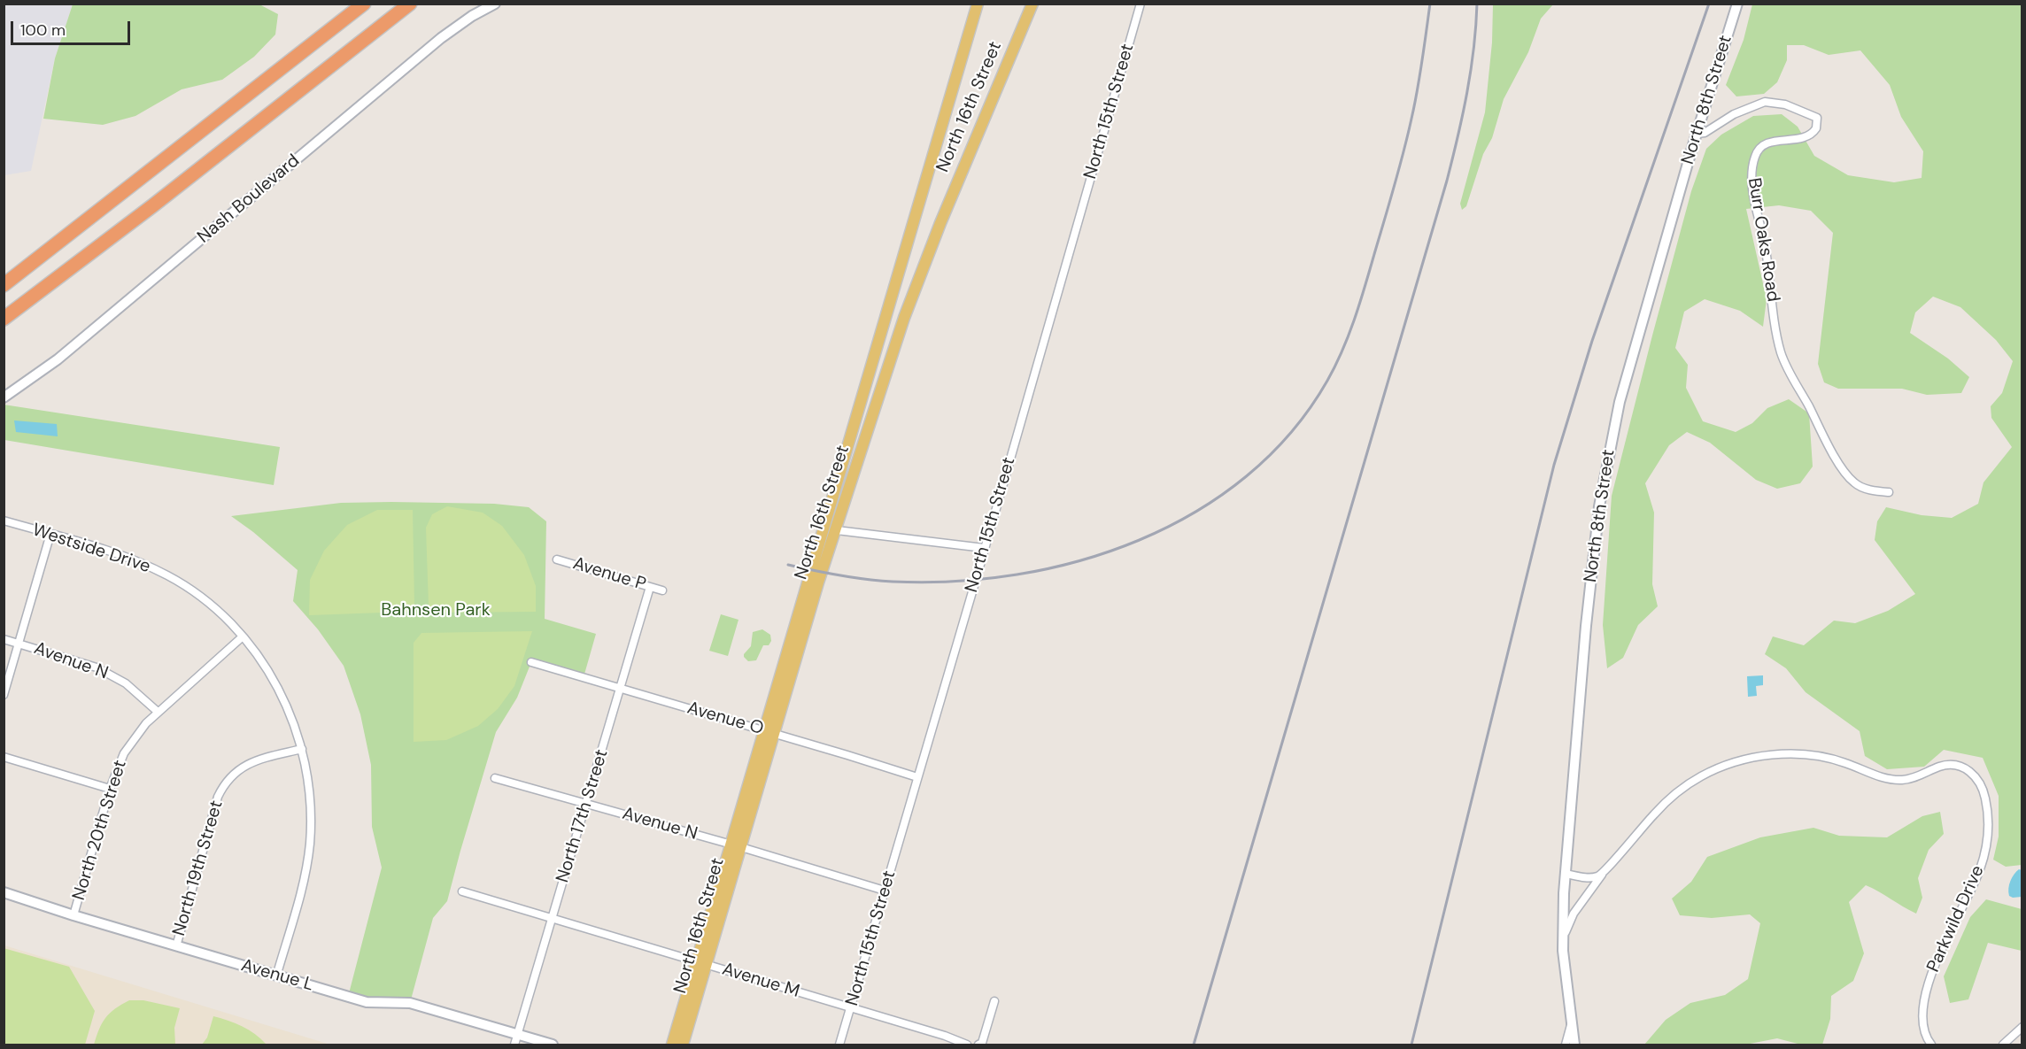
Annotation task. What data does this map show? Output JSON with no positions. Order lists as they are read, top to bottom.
{
  "streets": {
    "main road": ["North 16th Street"],
    "street": [
      "North 8th Street",
      "North 15th Street",
      "Nash Boulevard",
      "Burr Oaks Road",
      "Westside Drive",
      "Avenue P",
      "Avenue N",
      "Avenue O",
      "North 17th Street",
      "North 20th Street",
      "North 19th Street",
      "Parkwild Drive",
      "Avenue L",
      "Avenue M"
    ]
  },
  "crossings": [
    ["North 8th Street", "Burr Oaks Road"],
    ["North 8th Street", "Parkwild Drive"],
    ["North 16th Street", "Avenue N"],
    ["North 16th Street", "Avenue O"],
    ["North 16th Street", "Avenue M"],
    ["North 15th Street", "Avenue N"],
    ["North 15th Street", "Avenue O"],
    ["North 15th Street", "Avenue M"],
    ["Westside Drive", "North 20th Street"],
    ["Westside Drive", "North 19th Street"],
    ["Westside Drive", "Avenue L"],
    ["Avenue P", "North 17th Street"],
    ["Avenue N", "North 17th Street"],
    ["Avenue N", "North 20th Street"],
    ["Avenue O", "North 17th Street"],
    ["North 17th Street", "Avenue L"],
    ["North 17th Street", "Avenue M"],
    ["North 20th Street", "Avenue L"],
    ["North 19th Street", "Avenue L"]
  ],
  "parks": ["Bahnsen Park"],
  "scale_bar": "100 m"
}
